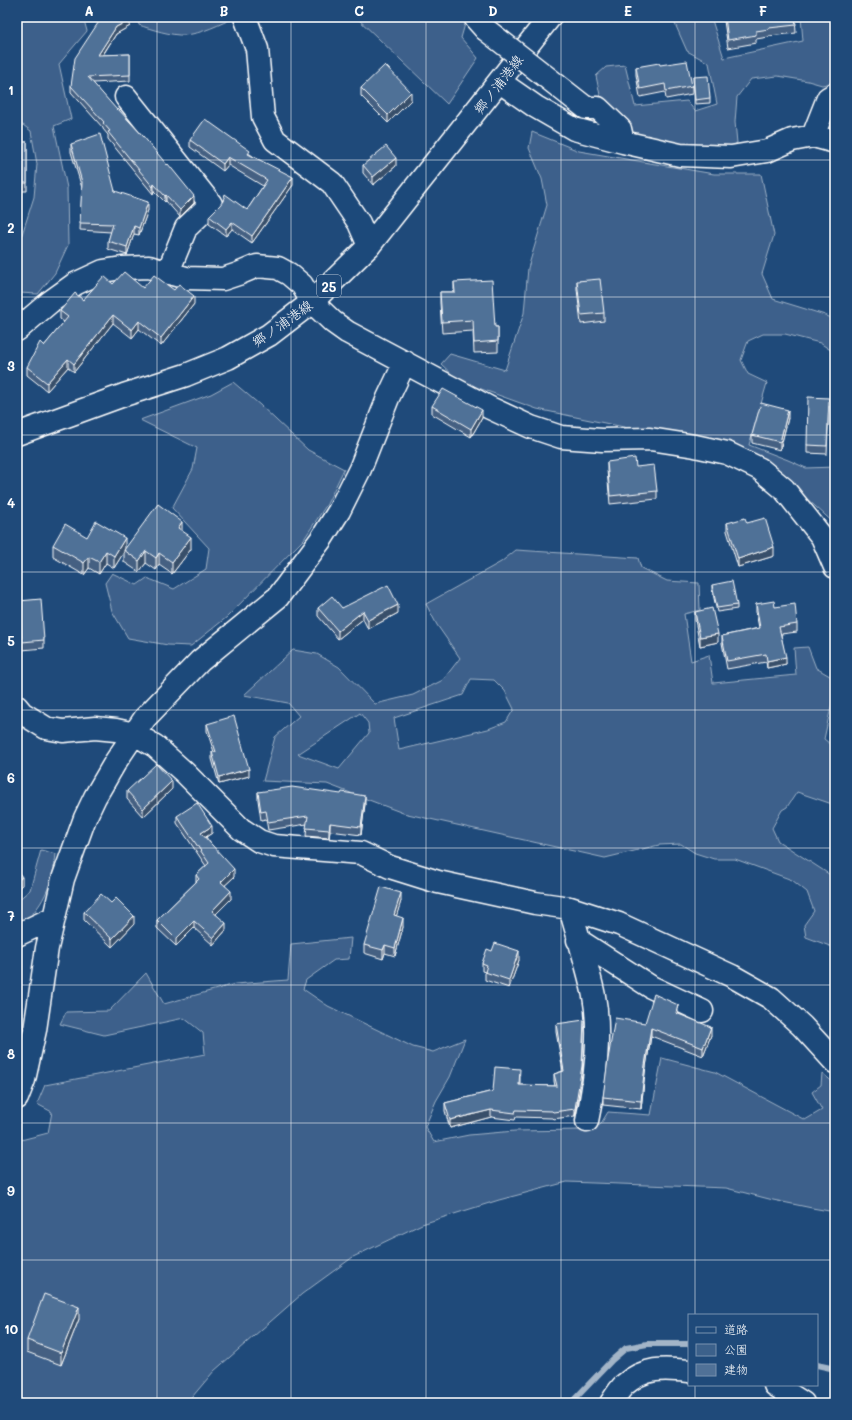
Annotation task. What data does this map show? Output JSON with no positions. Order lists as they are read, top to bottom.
{
  "streets": {
    "street": ["郷ノ浦港線", "25"]
  },
  "legend": ["道路", "公園", "建物"],
  "grid": {
    "columns": [
      "A",
      "B",
      "C",
      "D",
      "E",
      "F"
    ],
    "rows": [
      "1",
      "2",
      "3",
      "4",
      "5",
      "6",
      "7",
      "8",
      "9",
      "10"
    ]
  }
}
